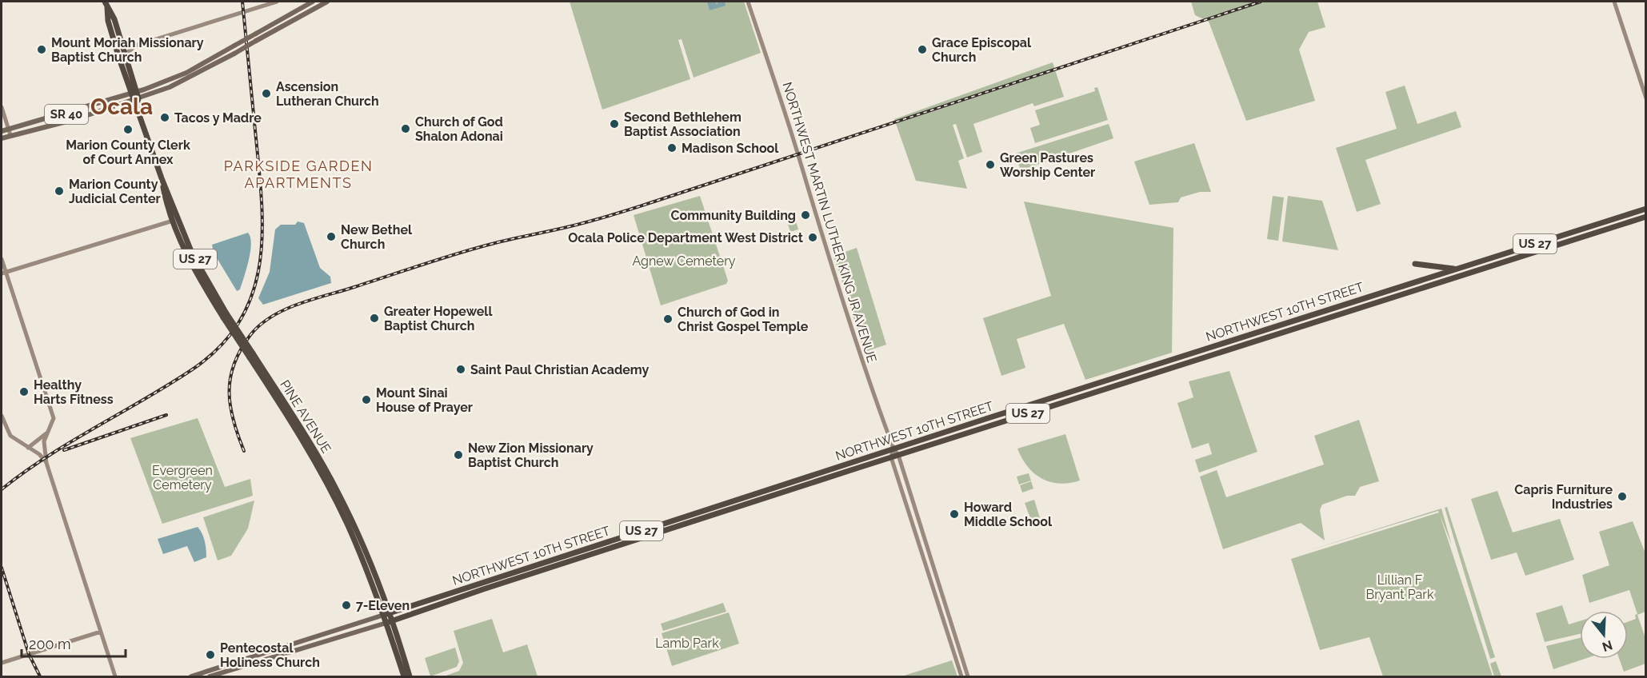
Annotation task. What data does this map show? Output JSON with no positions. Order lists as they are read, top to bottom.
{
  "streets": {
    "highway": ["US 27", "NORTHWEST 10TH STREET", "PINE AVENUE"],
    "main road": ["SR 40", "NORTHWEST MARTIN LUTHER KING JR AVENUE"]
  },
  "crossings": [
    ["SR 40", "PINE AVENUE"],
    ["NORTHWEST MARTIN LUTHER KING JR AVENUE", "NORTHWEST 10TH STREET"],
    ["NORTHWEST 10TH STREET", "PINE AVENUE"]
  ],
  "districts": ["Ocala", "PARKSIDE GARDEN APARTMENTS"],
  "parks": [
    "Agnew Cemetery",
    "Evergreen Cemetery",
    "Lillian F Bryant Park",
    "Lamb Park"
  ],
  "places": [
    "Mount Moriah Missionary Baptist Church",
    "Grace Episcopal Church",
    "Ascension Lutheran Church",
    "Tacos y Madre",
    "Second Bethlehem Baptist Association",
    "Church of God Shalon Adonai",
    "Marion County Clerk of Court Annex",
    "Madison School",
    "Green Pastures Worship Center",
    "Marion County Judicial Center",
    "Community Building",
    "New Bethel Church",
    "Ocala Police Department West District",
    "Greater Hopewell Baptist Church",
    "Church of God in Christ Gospel Temple",
    "Saint Paul Christian Academy",
    "Healthy Harts Fitness",
    "Mount Sinai House of Prayer",
    "New Zion Missionary Baptist Church",
    "Capris Furniture Industries",
    "Howard Middle School",
    "7-Eleven",
    "Pentecostal Holiness Church"
  ],
  "scale_bar": "200 m",
  "north": "bottom"
}
